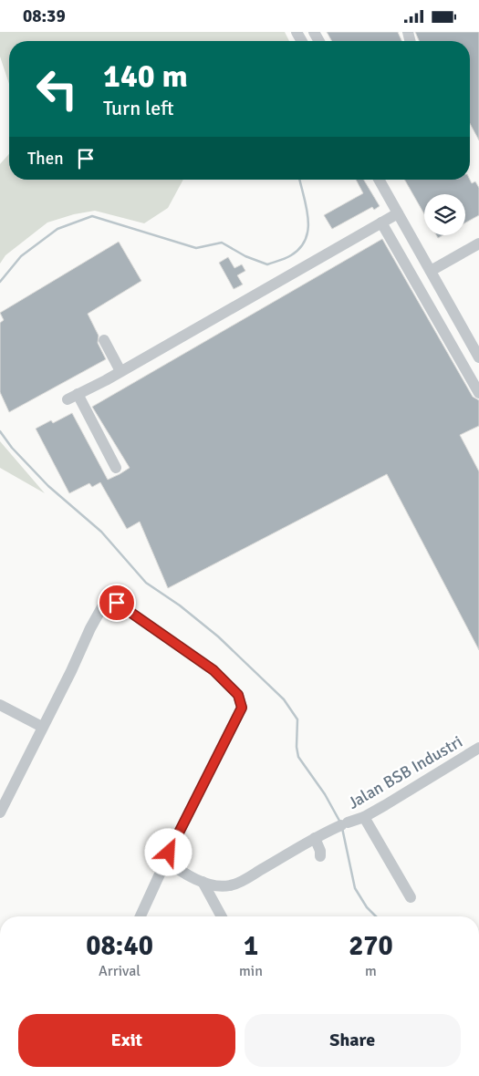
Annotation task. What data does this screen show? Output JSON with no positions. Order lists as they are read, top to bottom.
{
  "streets": {
    "lane": ["Jalan BSB Industri"]
  },
  "page": {
    "status": "08:39",
    "turn": ["140 m", "Turn left"],
    "then": "Then",
    "eta": [
      "08:40",
      "Arrival",
      "1",
      "min",
      "270",
      "m"
    ],
    "buttons": ["Exit", "Share"]
  }
}
